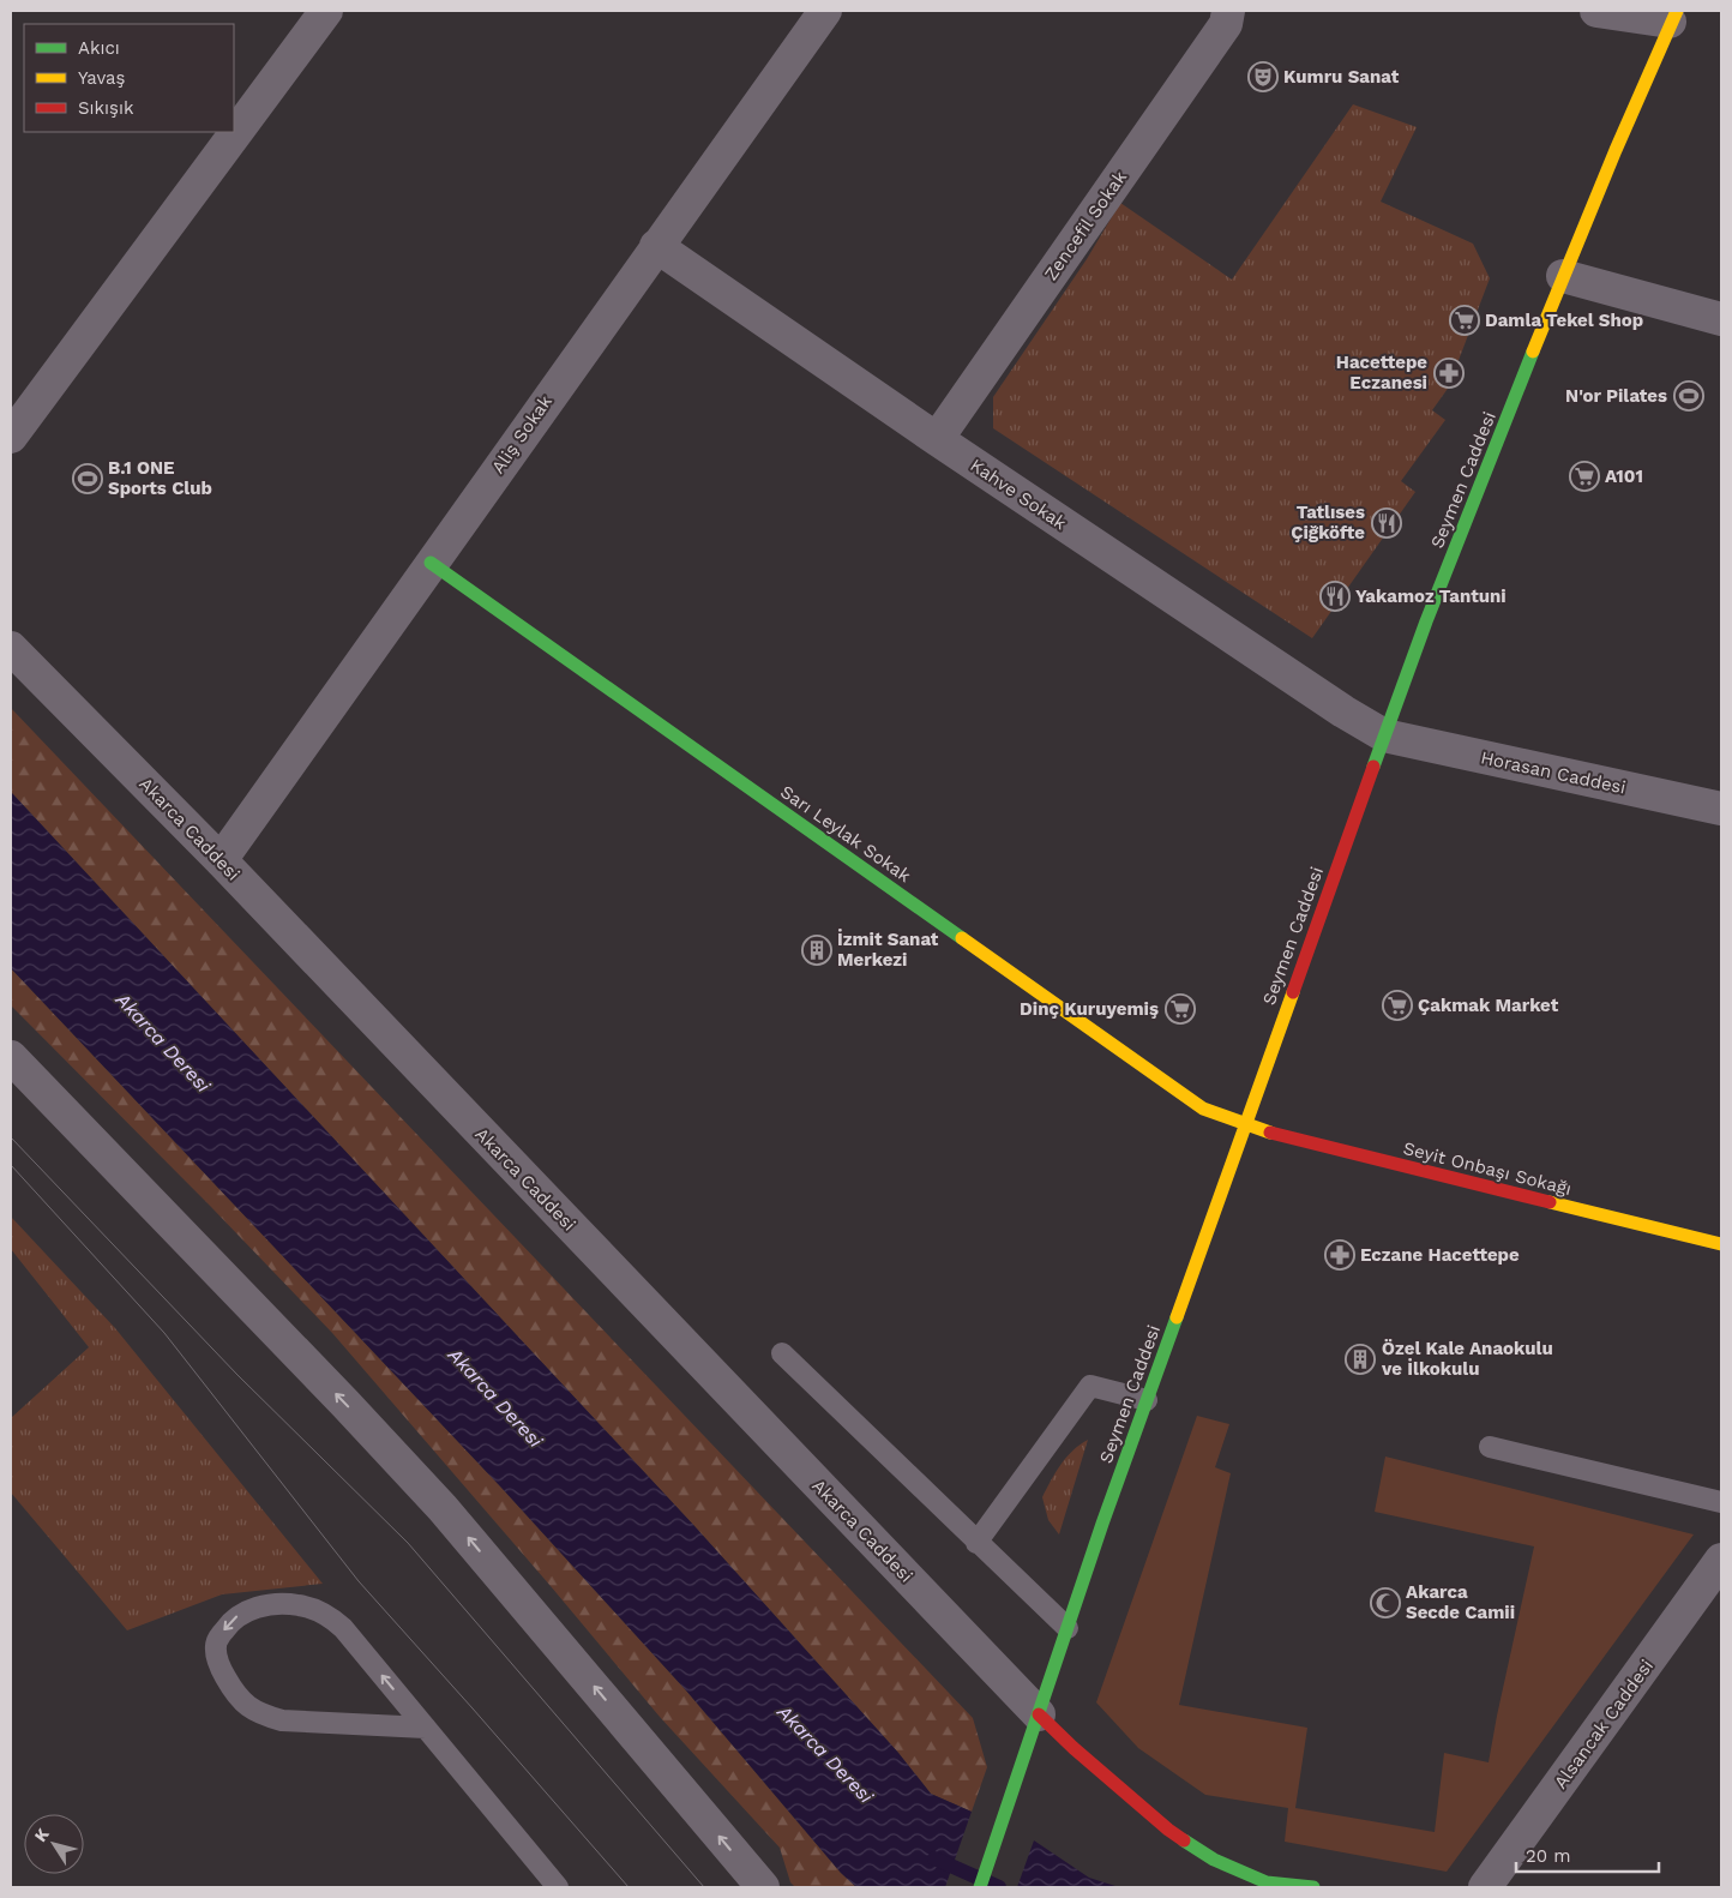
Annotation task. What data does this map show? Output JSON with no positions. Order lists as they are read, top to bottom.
{
  "streets": {
    "main road": ["Seymen Caddesi", "Sarı Leylak Sokak", "Seyit Onbaşı Sokağı"],
    "street": [
      "Zencefil Sokak",
      "Aliş Sokak",
      "Kahve Sokak",
      "Horasan Caddesi",
      "Akarca Caddesi",
      "Alsancak Caddesi"
    ]
  },
  "crossings": [
    ["Zencefil Sokak", "Kahve Sokak"],
    ["Aliş Sokak", "Kahve Sokak"],
    ["Aliş Sokak", "Akarca Caddesi"],
    ["Aliş Sokak", "Sarı Leylak Sokak"],
    ["Seymen Caddesi", "Kahve Sokak"],
    ["Seymen Caddesi", "Horasan Caddesi"],
    ["Seymen Caddesi", "Akarca Caddesi"],
    ["Seymen Caddesi", "Sarı Leylak Sokak"],
    ["Seymen Caddesi", "Seyit Onbaşı Sokağı"],
    ["Kahve Sokak", "Horasan Caddesi"],
    ["Sarı Leylak Sokak", "Seyit Onbaşı Sokağı"]
  ],
  "water": ["Akarca Deresi"],
  "places": {
    "theatre": ["Kumru Sanat"],
    "supermarket": [
      "Damla Tekel Shop",
      "A101",
      "Çakmak Market",
      "Dinç Kuruyemiş"
    ],
    "pharmacy": ["Hacettepe Eczanesi", "Eczane Hacettepe"],
    "sports": ["N'or Pilates", "B.1 ONE Sports Club"],
    "restaurant": ["Tatlıses Çiğköfte", "Yakamoz Tantuni"],
    "building": ["İzmit Sanat Merkezi", "Özel Kale Anaokulu ve İlkokulu"],
    "mosque": ["Akarca Secde Camii"]
  },
  "legend": ["Akıcı", "Yavaş", "Sıkışık"],
  "scale_bar": "20 m",
  "north": "top left"
}
